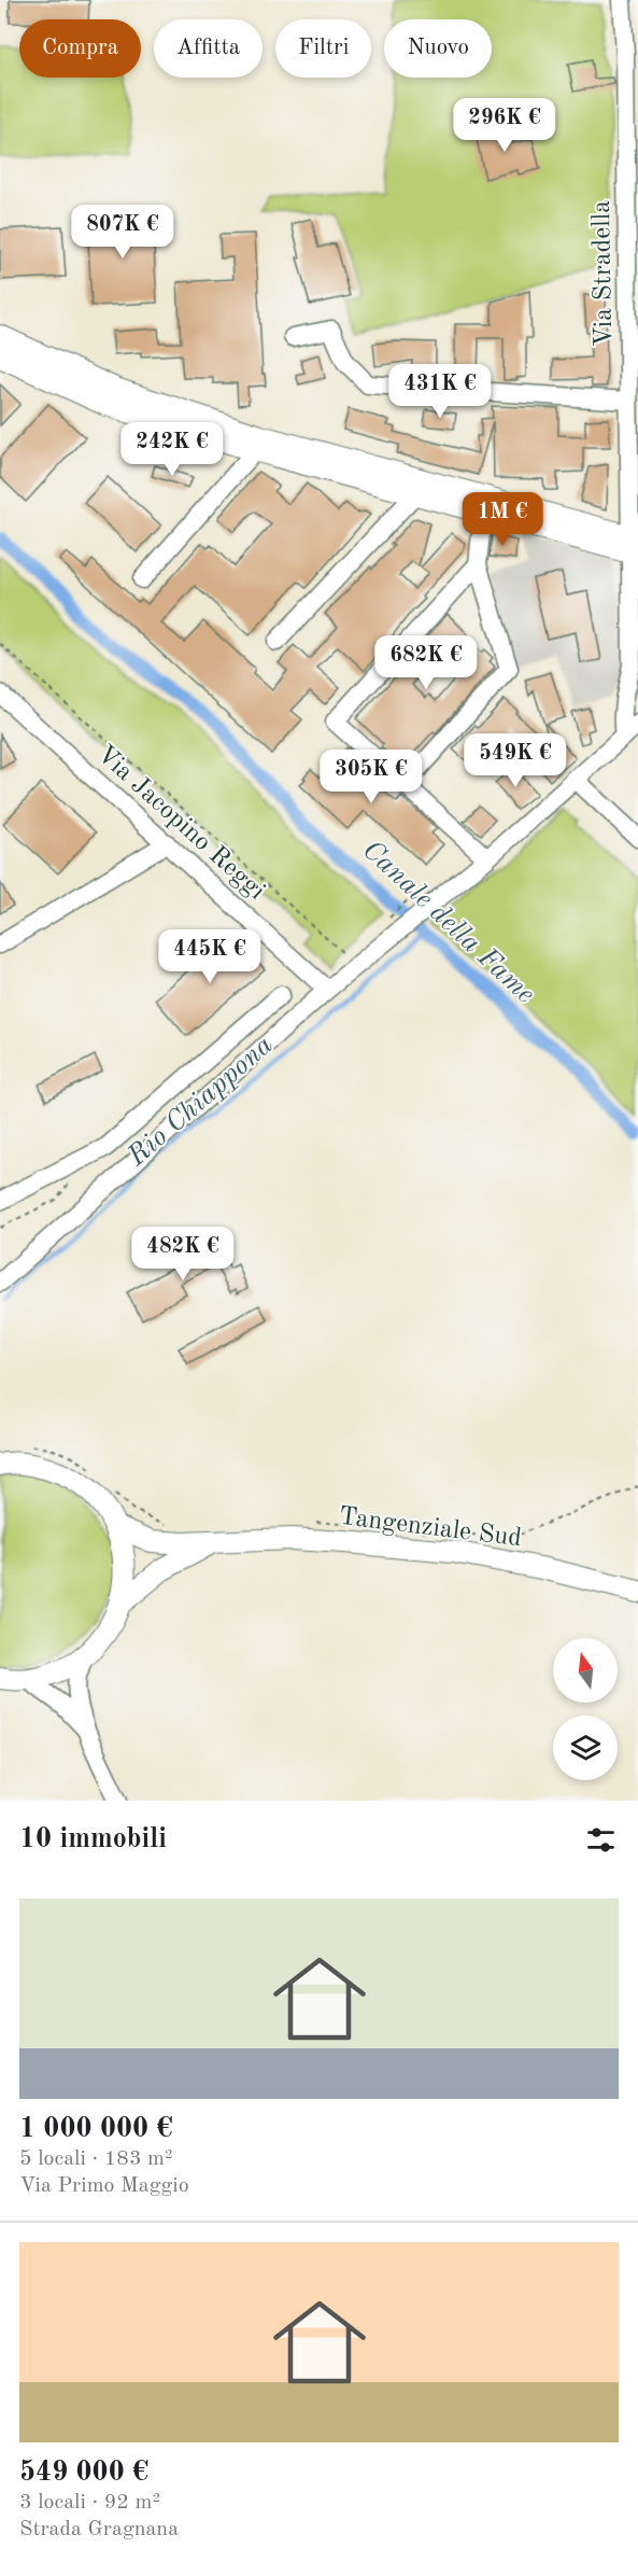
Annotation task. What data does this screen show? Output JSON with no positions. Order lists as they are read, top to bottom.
{
  "streets": {
    "main road": ["Tangenziale Sud"],
    "street": ["Via Stradella", "Via Jacopino Reggi"]
  },
  "water": ["Canale della Fame", "Rio Chiappona"],
  "north": "top",
  "page": {
    "chip": [
      "Compra",
      "Affitta",
      "Filtri",
      "Nuovo"
    ],
    "price": [
      "296K €",
      "807K €",
      "431K €",
      "242K €",
      "1M €",
      "682K €",
      "549K €",
      "305K €",
      "445K €",
      "482K €"
    ],
    "heading": "10 immobili",
    "list": [
      {
        "name": "1 000 000 €",
        "note": "5 locali · 183 m² · Via Primo Maggio"
      },
      {
        "name": "549 000 €",
        "note": "3 locali · 92 m² · Strada Gragnana"
      }
    ]
  }
}
